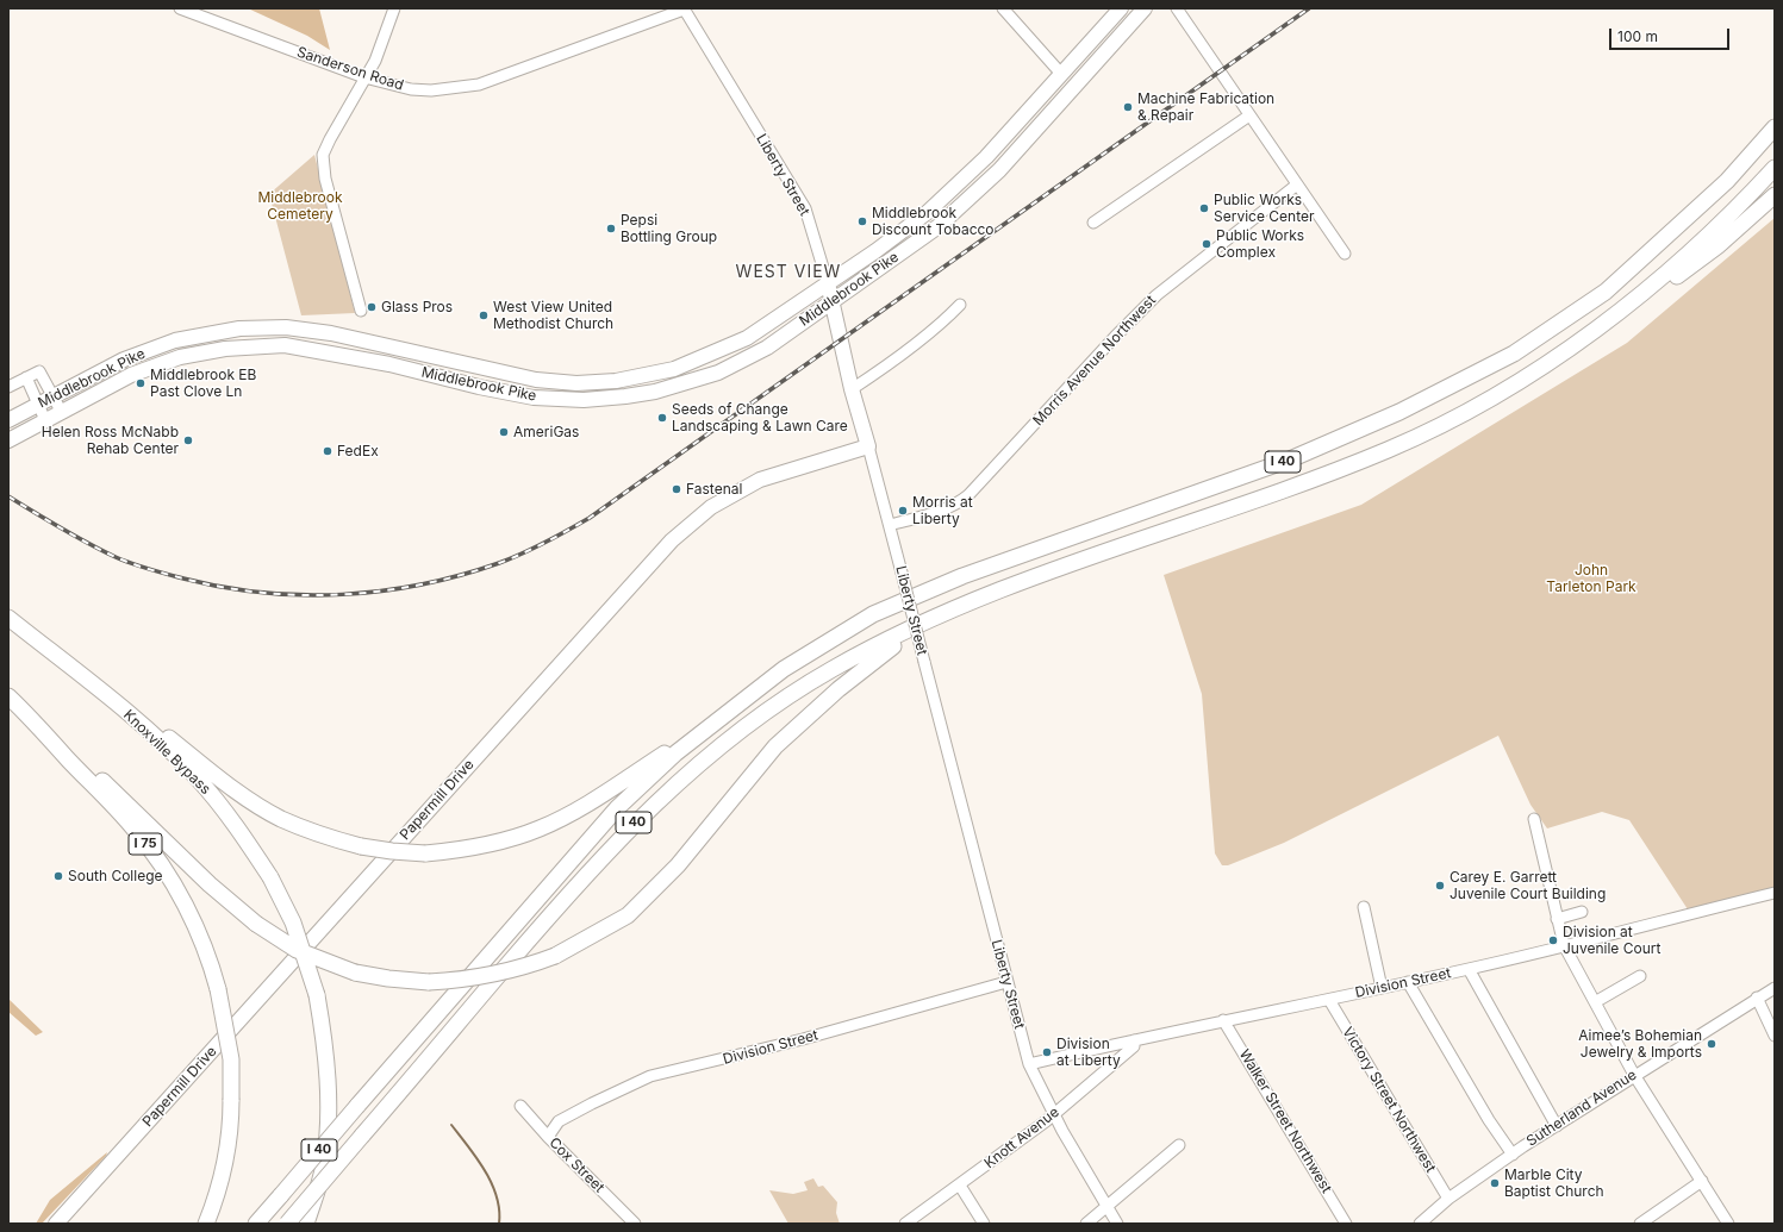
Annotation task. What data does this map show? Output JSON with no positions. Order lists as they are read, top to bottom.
{
  "streets": {
    "highway": ["I 40", "Knoxville Bypass", "I 75"],
    "main road": ["Liberty Street", "Middlebrook Pike", "Papermill Drive"],
    "street": [
      "Sanderson Road",
      "Morris Avenue Northwest",
      "Division Street",
      "Victory Street Northwest",
      "Sutherland Avenue",
      "Walker Street Northwest",
      "Knott Avenue",
      "Cox Street"
    ]
  },
  "crossings": [
    ["Sanderson Road", "Liberty Street"],
    ["Liberty Street", "Middlebrook Pike"],
    ["Liberty Street", "Morris Avenue Northwest"],
    ["Liberty Street", "Papermill Drive"],
    ["Liberty Street", "Division Street"],
    ["Liberty Street", "Knott Avenue"],
    ["Division Street", "Victory Street Northwest"],
    ["Division Street", "Walker Street Northwest"],
    ["Division Street", "Knott Avenue"],
    ["Division Street", "Cox Street"],
    ["Victory Street Northwest", "Sutherland Avenue"]
  ],
  "districts": ["WEST VIEW"],
  "parks": ["Middlebrook Cemetery", "John Tarleton Park"],
  "places": [
    "Machine Fabrication & Repair",
    "Public Works Service Center",
    "Middlebrook Discount Tobacco",
    "Pepsi Bottling Group",
    "Public Works Complex",
    "Glass Pros",
    "West View United Methodist Church",
    "Middlebrook EB Past Clove Ln",
    "Seeds of Change Landscaping & Lawn Care",
    "AmeriGas",
    "Helen Ross McNabb Rehab Center",
    "FedEx",
    "Fastenal",
    "Morris at Liberty",
    "South College",
    "Carey E. Garrett Juvenile Court Building",
    "Division at Juvenile Court",
    "Aimee’s Bohemian Jewelry & Imports",
    "Division at Liberty",
    "Marble City Baptist Church"
  ],
  "scale_bar": "100 m"
}
